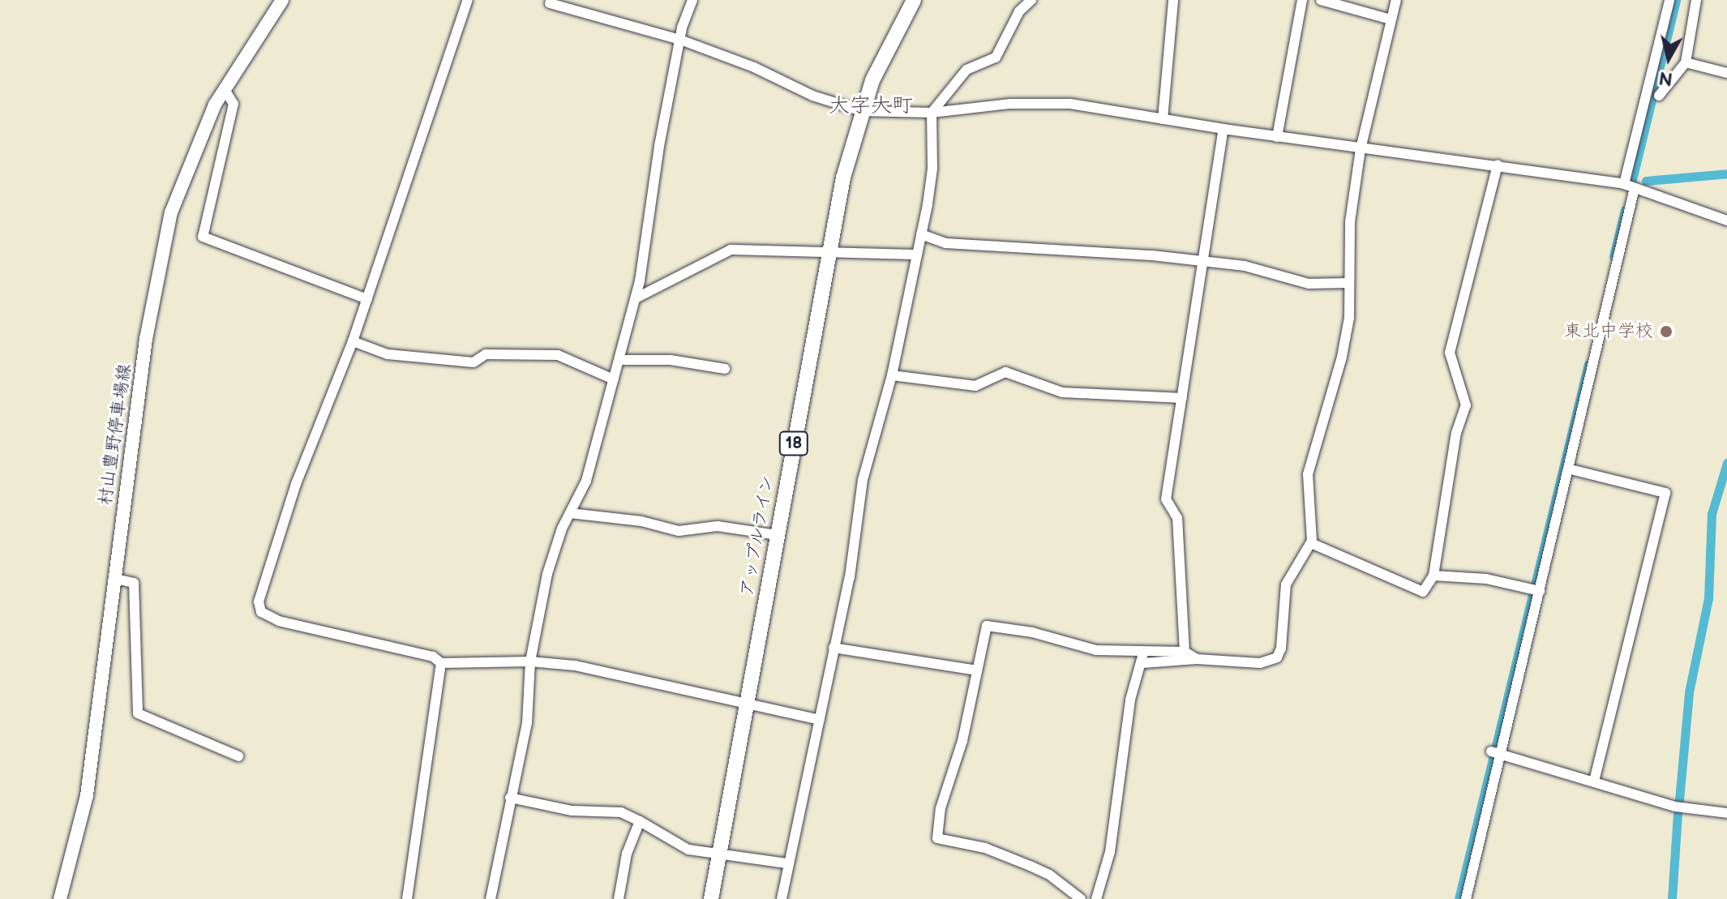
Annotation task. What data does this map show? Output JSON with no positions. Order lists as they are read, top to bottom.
{
  "streets": {
    "highway": ["18", "アップルライン"],
    "main road": ["村山豊野停車場線"]
  },
  "districts": ["大字大町"],
  "places": ["東北中学校"],
  "north": "bottom"
}
